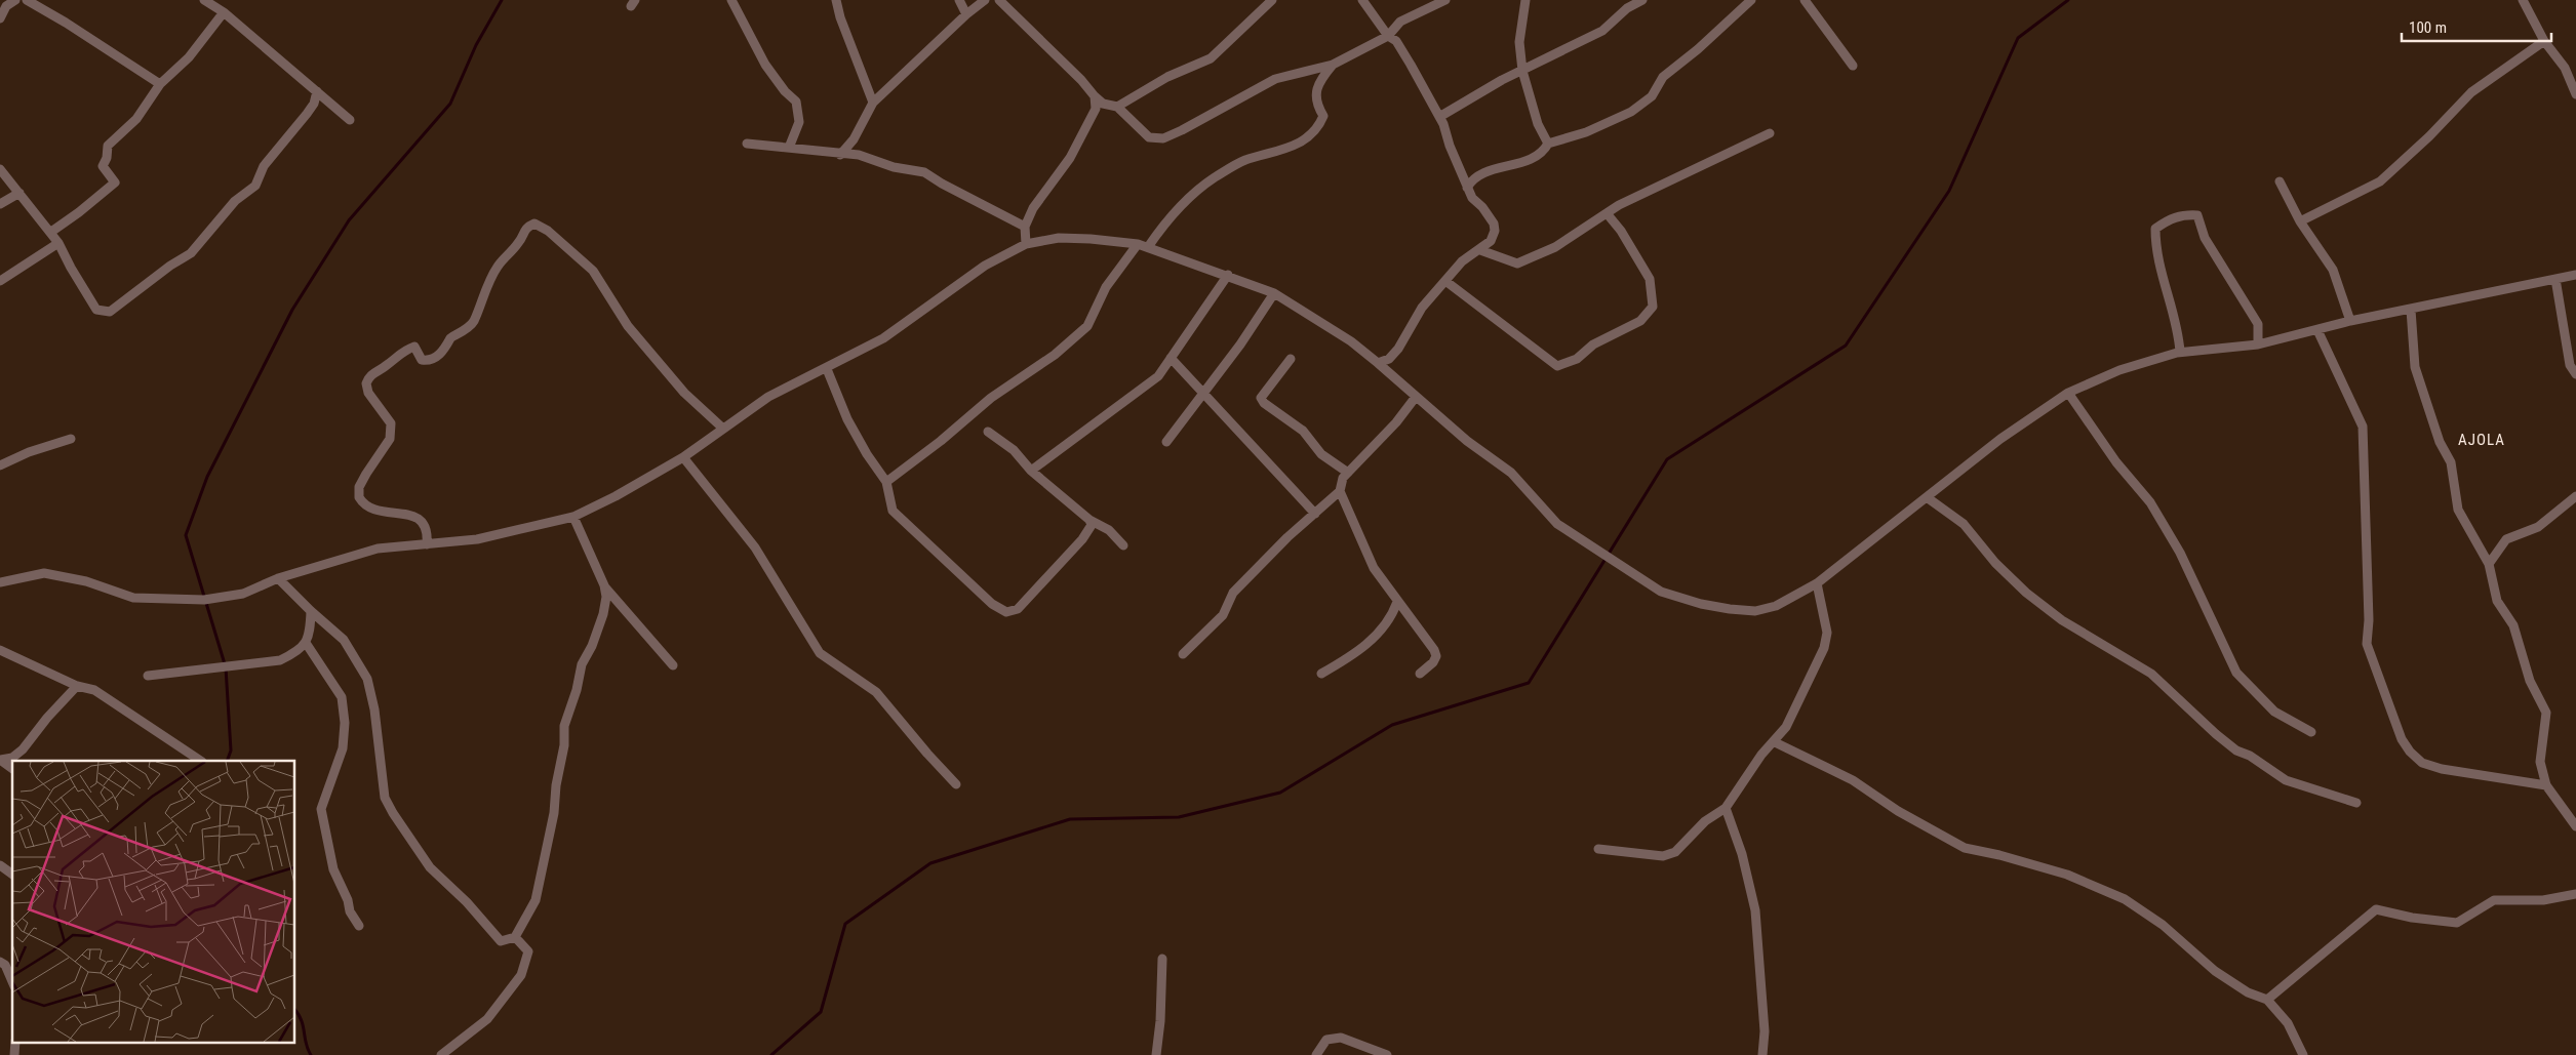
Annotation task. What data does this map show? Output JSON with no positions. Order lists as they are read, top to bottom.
{
  "districts": ["AJOLA"],
  "scale_bar": "100 m"
}
